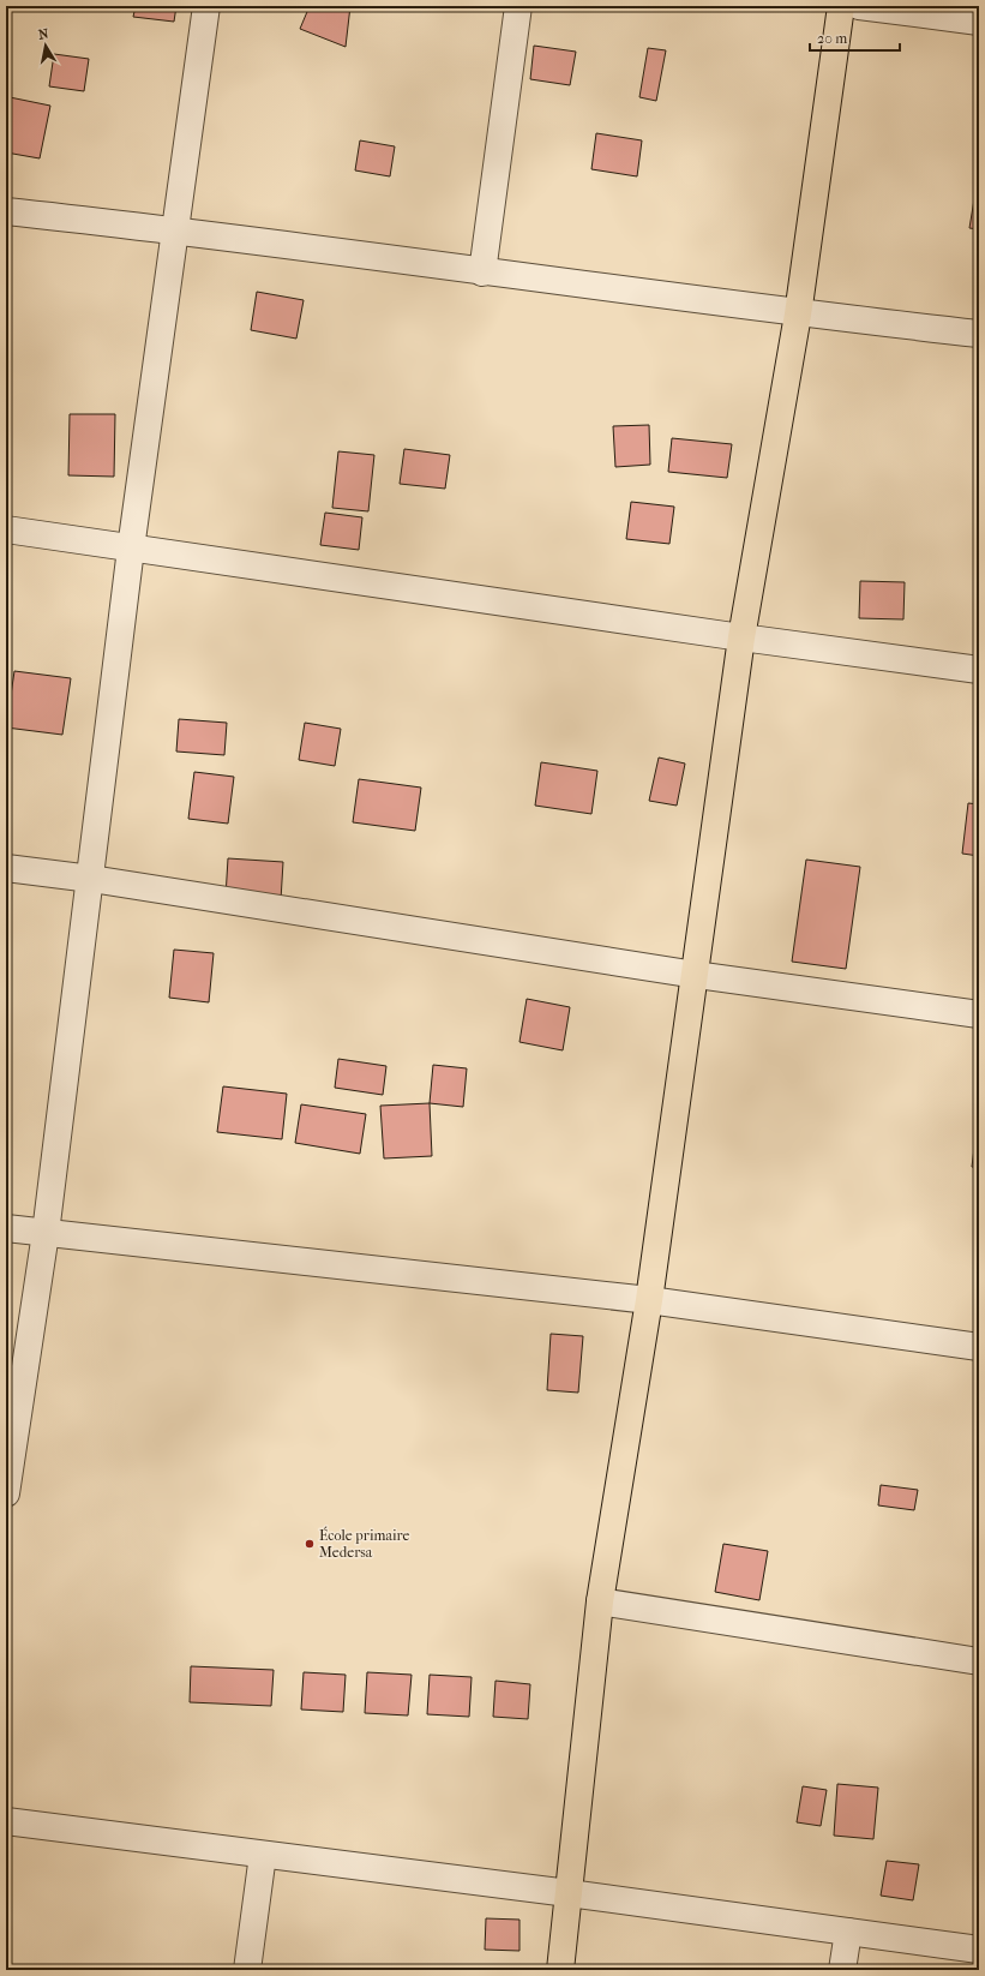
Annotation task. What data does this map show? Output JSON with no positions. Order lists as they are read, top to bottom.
{
  "places": ["École primaire Medersa"],
  "scale_bar": "20 m",
  "north": "top"
}
